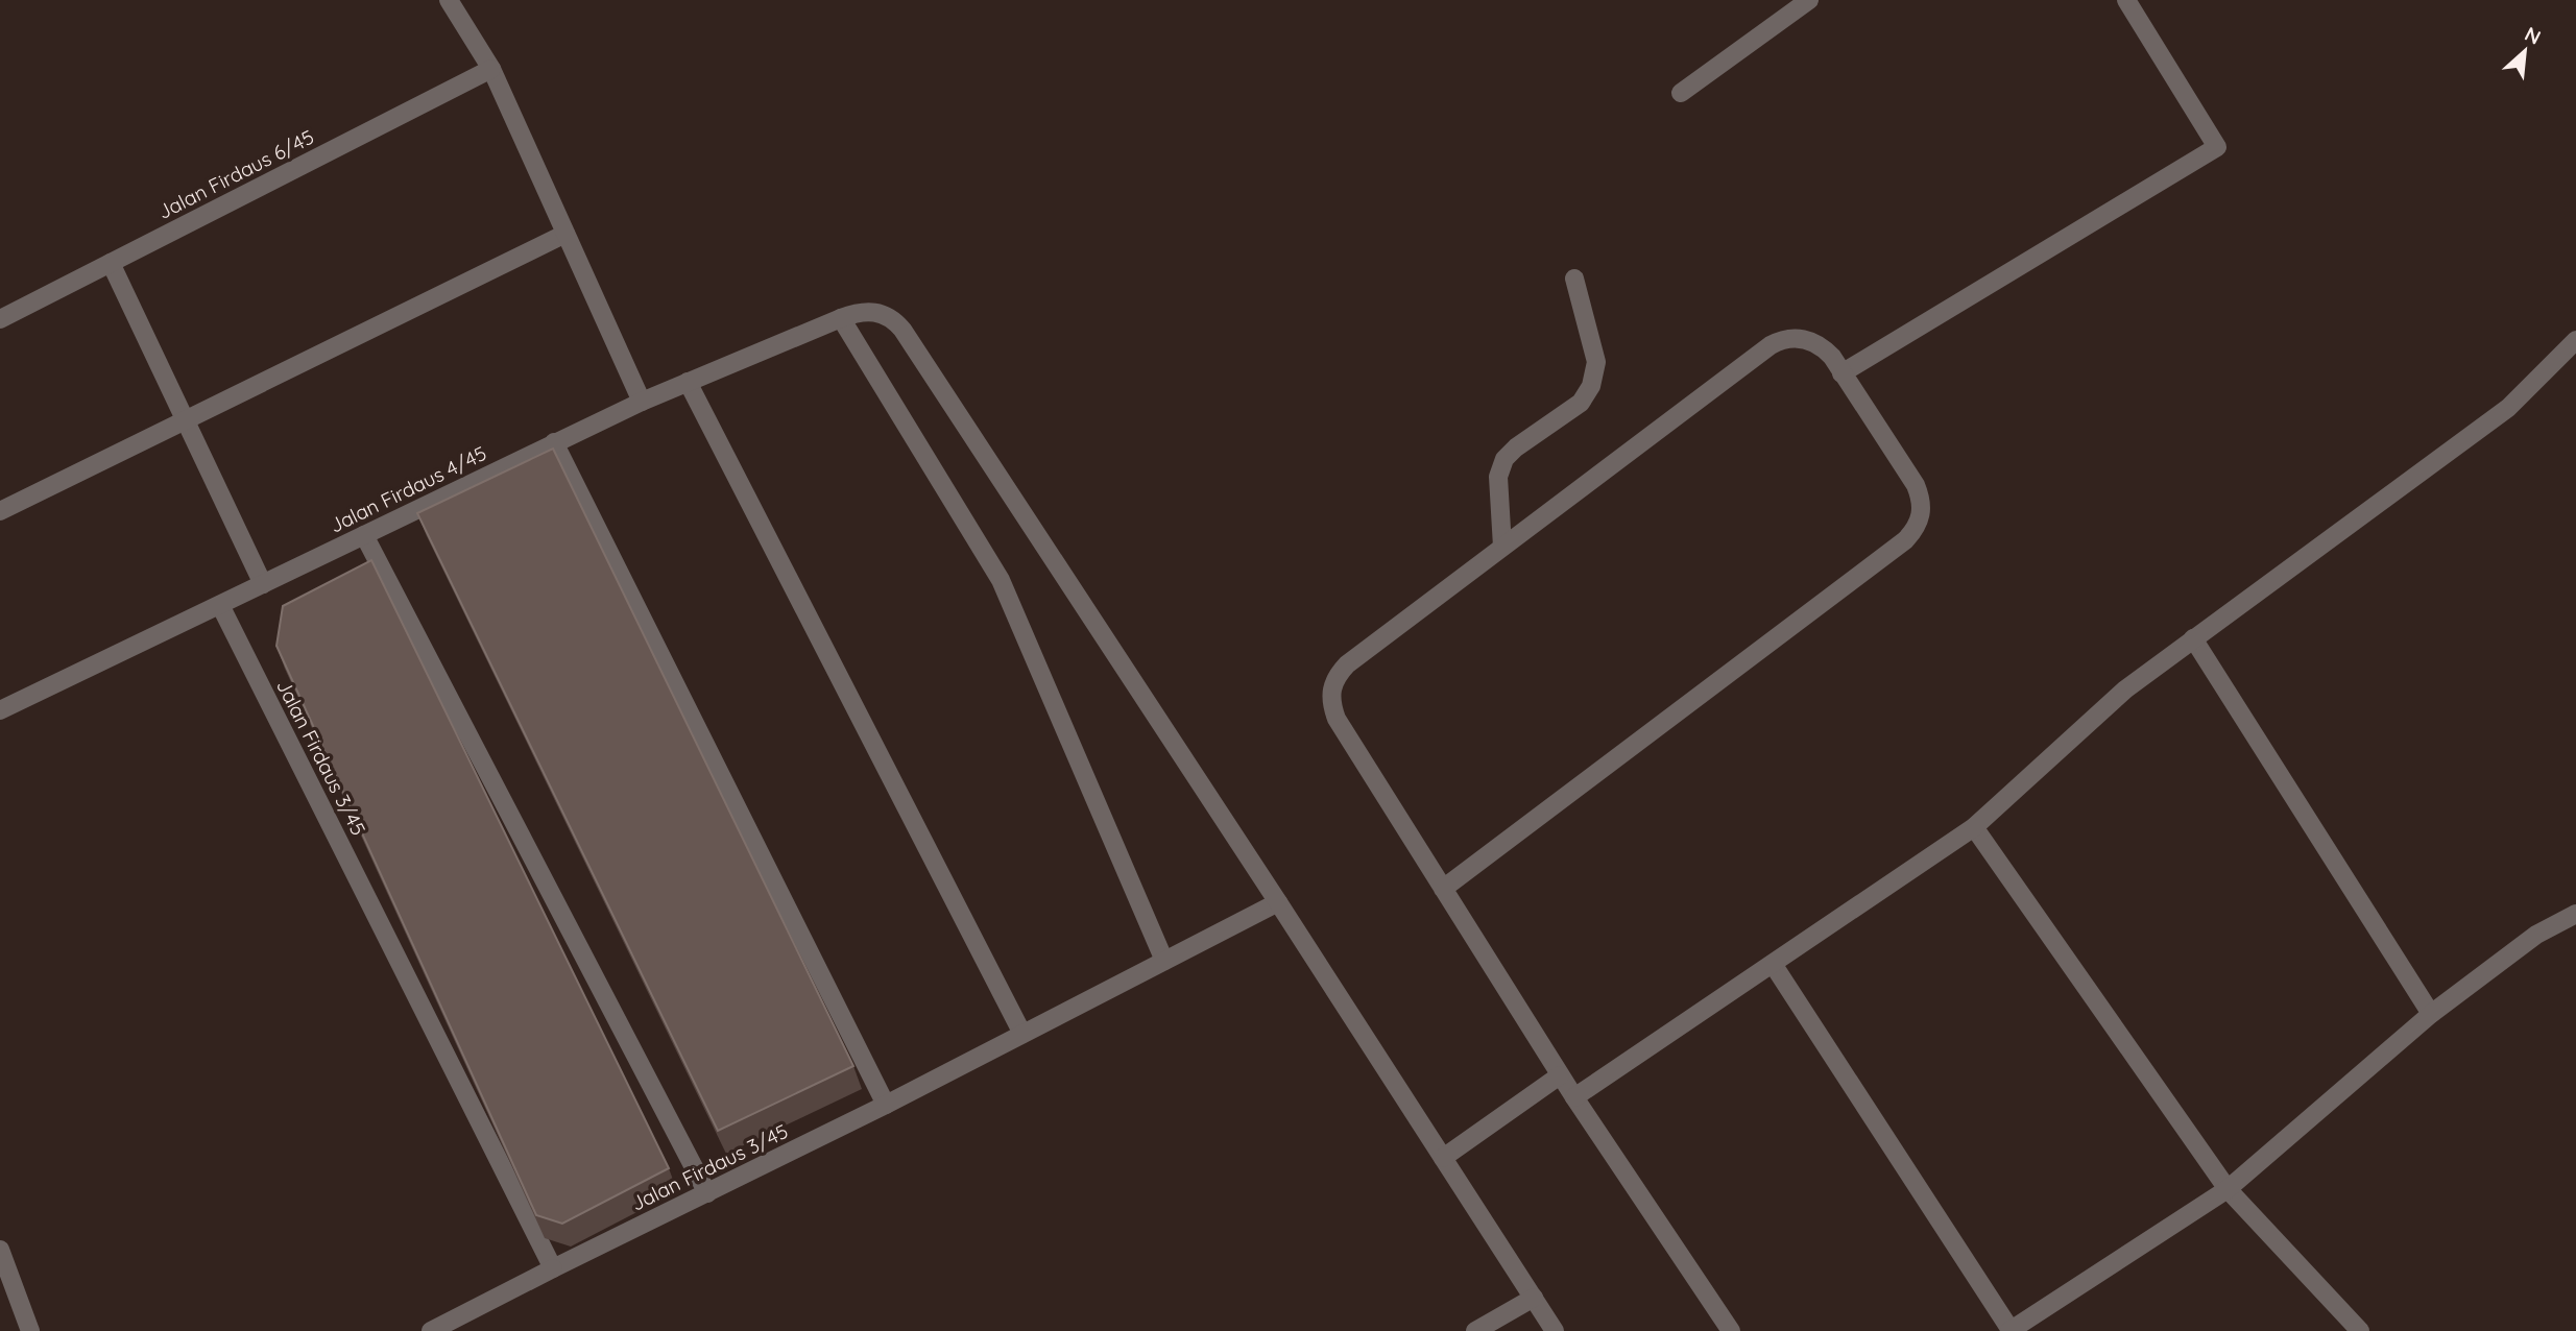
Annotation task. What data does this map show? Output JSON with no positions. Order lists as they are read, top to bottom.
{
  "streets": {
    "street": ["Jalan Firdaus 6/45", "Jalan Firdaus 4/45", "Jalan Firdaus 3/45"]
  },
  "crossings": [
    ["Jalan Firdaus 4/45", "Jalan Firdaus 3/45"]
  ],
  "north": "top right"
}
